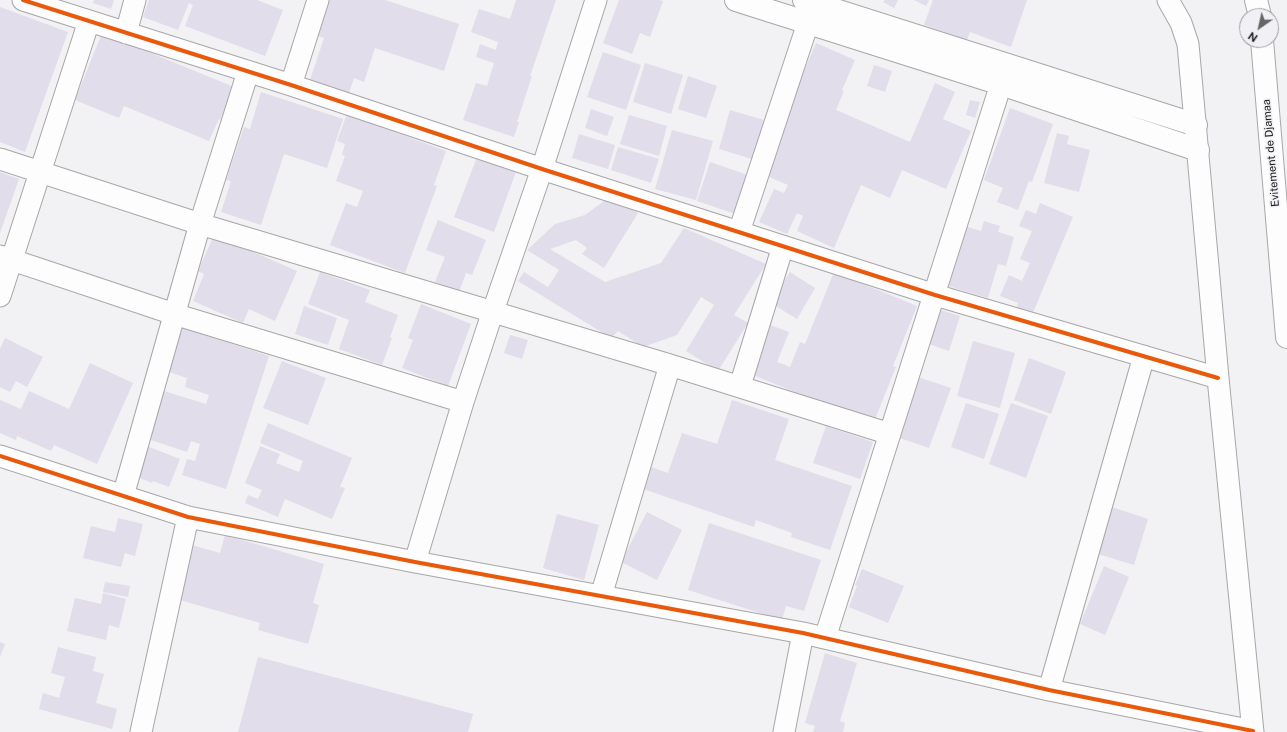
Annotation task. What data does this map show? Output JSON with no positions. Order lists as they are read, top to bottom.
{
  "streets": {
    "street": ["Evitement de Djamaa"]
  },
  "north": "bottom left"
}
